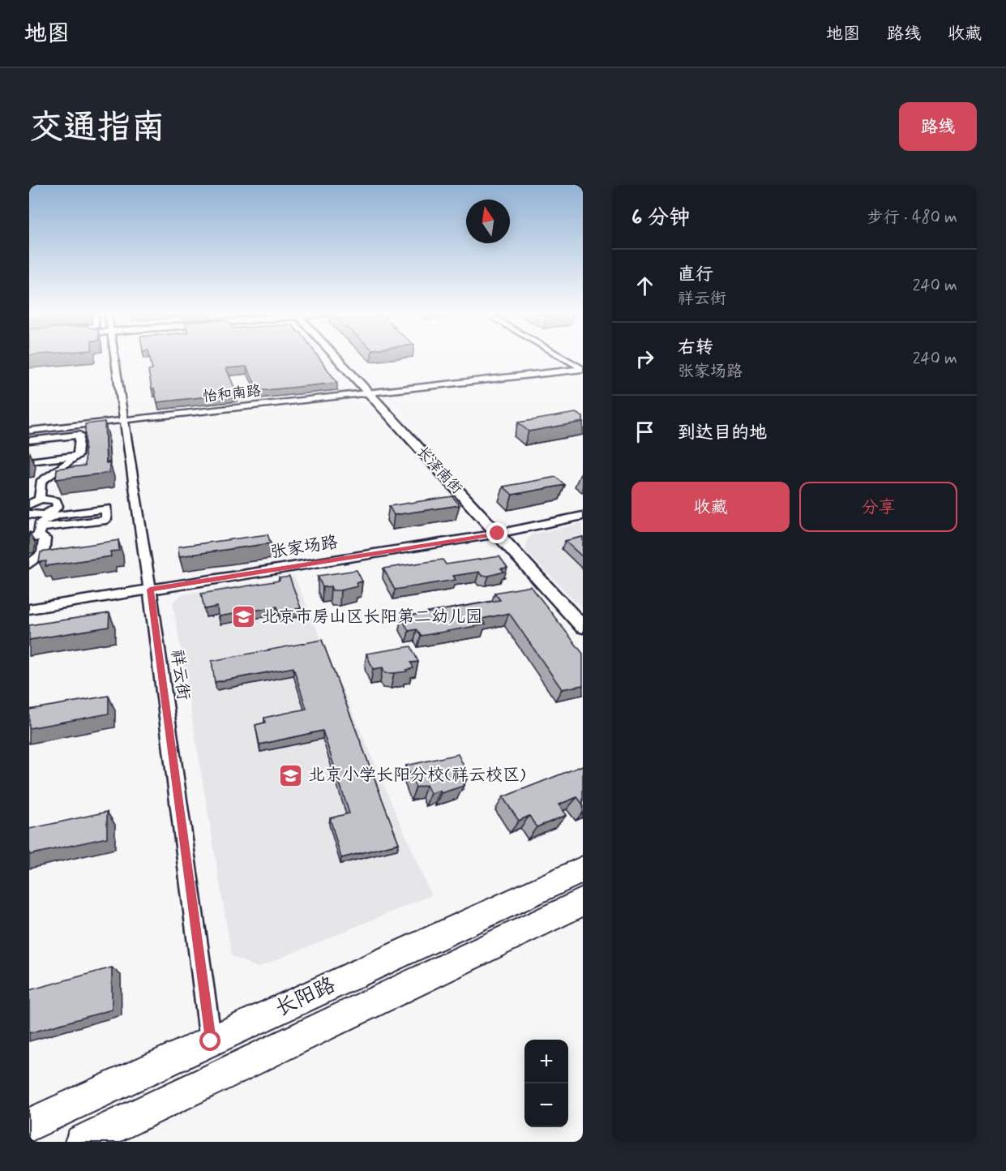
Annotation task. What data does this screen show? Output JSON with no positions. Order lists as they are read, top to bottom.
{
  "streets": {
    "main road": ["长阳路"],
    "street": [
      "怡和南路",
      "长泽南街",
      "张家场路",
      "祥云街"
    ]
  },
  "crossings": [
    ["怡和南路", "长泽南街"],
    ["怡和南路", "祥云街"],
    ["长泽南街", "张家场路"],
    ["张家场路", "祥云街"],
    ["祥云街", "长阳路"]
  ],
  "places": {
    "school or university": ["北京市房山区长阳第二幼儿园", "北京小学长阳分校(祥云校区)"]
  },
  "north": "top",
  "page": {
    "header": "地图",
    "nav": ["地图", "路线", "收藏"],
    "buttons": [
      "路线",
      ["收藏", "分享"]
    ],
    "title": "交通指南",
    "heading": ["6 分钟", "步行 · 480 m"],
    "list": [
      ["直行", "祥云街", "240 m"],
      ["右转", "张家场路", "240 m"],
      "到达目的地"
    ],
    "map_buttons": ["+", "−"]
  }
}
